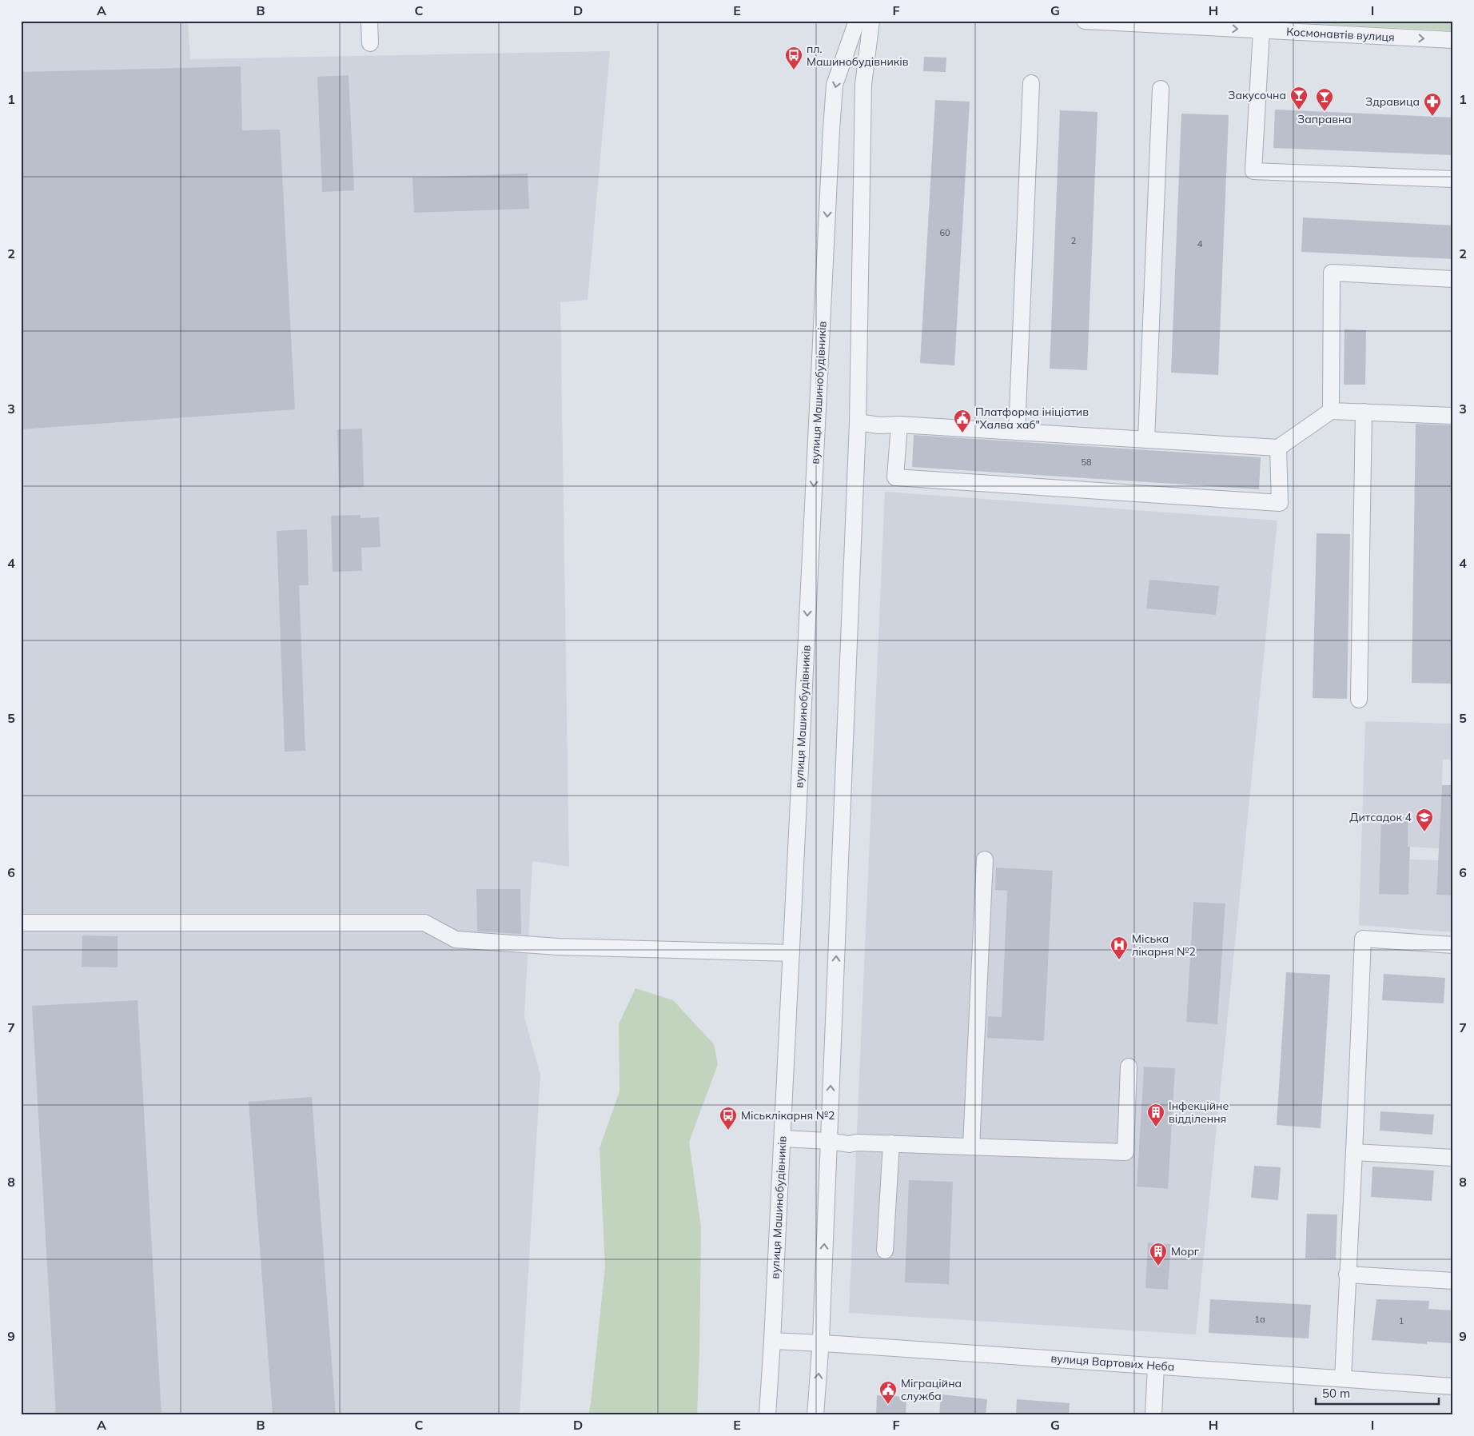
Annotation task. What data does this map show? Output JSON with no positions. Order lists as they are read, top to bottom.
{
  "streets": {
    "street": ["Космонавтів вулиця", "вулиця Машинобудівників", "вулиця Вартових Неба"]
  },
  "crossings": [
    ["вулиця Машинобудівників", "вулиця Вартових Неба"]
  ],
  "one_way": ["Космонавтів вулиця"],
  "places": {
    "bus stop": ["пл. Машинобудівників", "Міськлікарня №2"],
    "bar": ["Закусочна", "Заправна"],
    "pharmacy": ["Здравица"],
    "public building": ["Платформа ініціатив \"Халва хаб\"", "Міграційна служба"],
    "school or university": ["Дитсадок 4"],
    "hospital": ["Міська лікарня №2"],
    "building": ["Інфекційне відділення", "Морг"]
  },
  "house_numbers": [
    "60",
    "2",
    "4",
    "58",
    "1а",
    "1"
  ],
  "scale_bar": "50 m",
  "grid": {
    "columns": [
      "A",
      "B",
      "C",
      "D",
      "E",
      "F",
      "G",
      "H",
      "I"
    ],
    "rows": [
      "1",
      "2",
      "3",
      "4",
      "5",
      "6",
      "7",
      "8",
      "9"
    ]
  }
}
